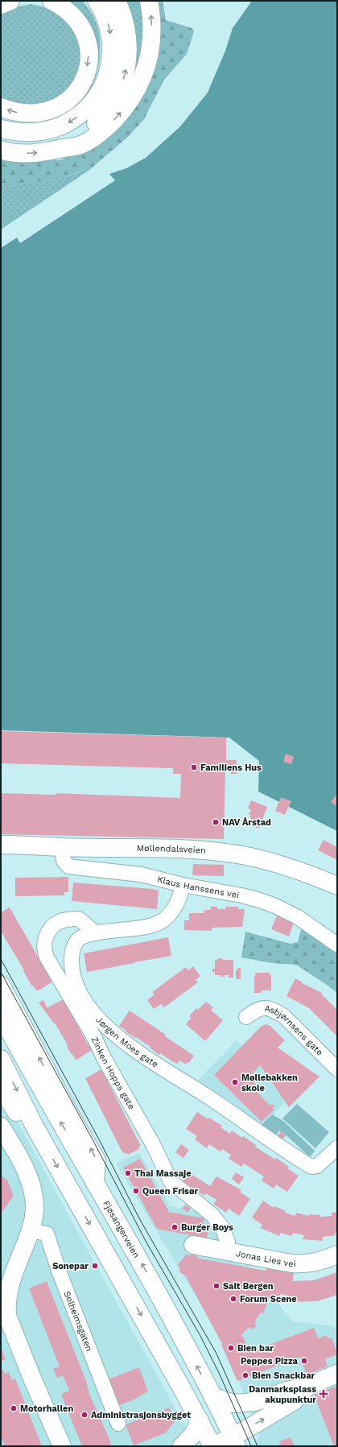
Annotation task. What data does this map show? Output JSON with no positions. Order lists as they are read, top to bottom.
{
  "streets": {
    "main road": ["Møllendalsveien", "Fjøsangerveien", "Jonas Lies vei"],
    "street": [
      "Klaus Hanssens vei",
      "Asbjørnsens gate",
      "Jørgen Moes gate",
      "Zinken Hopps gate",
      "Solheimsgaten"
    ]
  },
  "crossings": [
    ["Møllendalsveien", "Klaus Hanssens vei"],
    ["Klaus Hanssens vei", "Jørgen Moes gate"],
    ["Jørgen Moes gate", "Zinken Hopps gate"],
    ["Zinken Hopps gate", "Jonas Lies vei"]
  ],
  "places": {
    "other": [
      "Familiens Hus",
      "NAV Årstad",
      "Møllebakken skole",
      "Thai Massaje",
      "Queen Frisør",
      "Burger Boys",
      "Sonepar",
      "Salt Bergen",
      "Forum Scene",
      "Bien bar",
      "Peppes Pizza",
      "Bien Snackbar",
      "Motorhallen",
      "Administrasjonsbygget"
    ],
    "health": ["Danmarksplass akupunktur"]
  }
}
